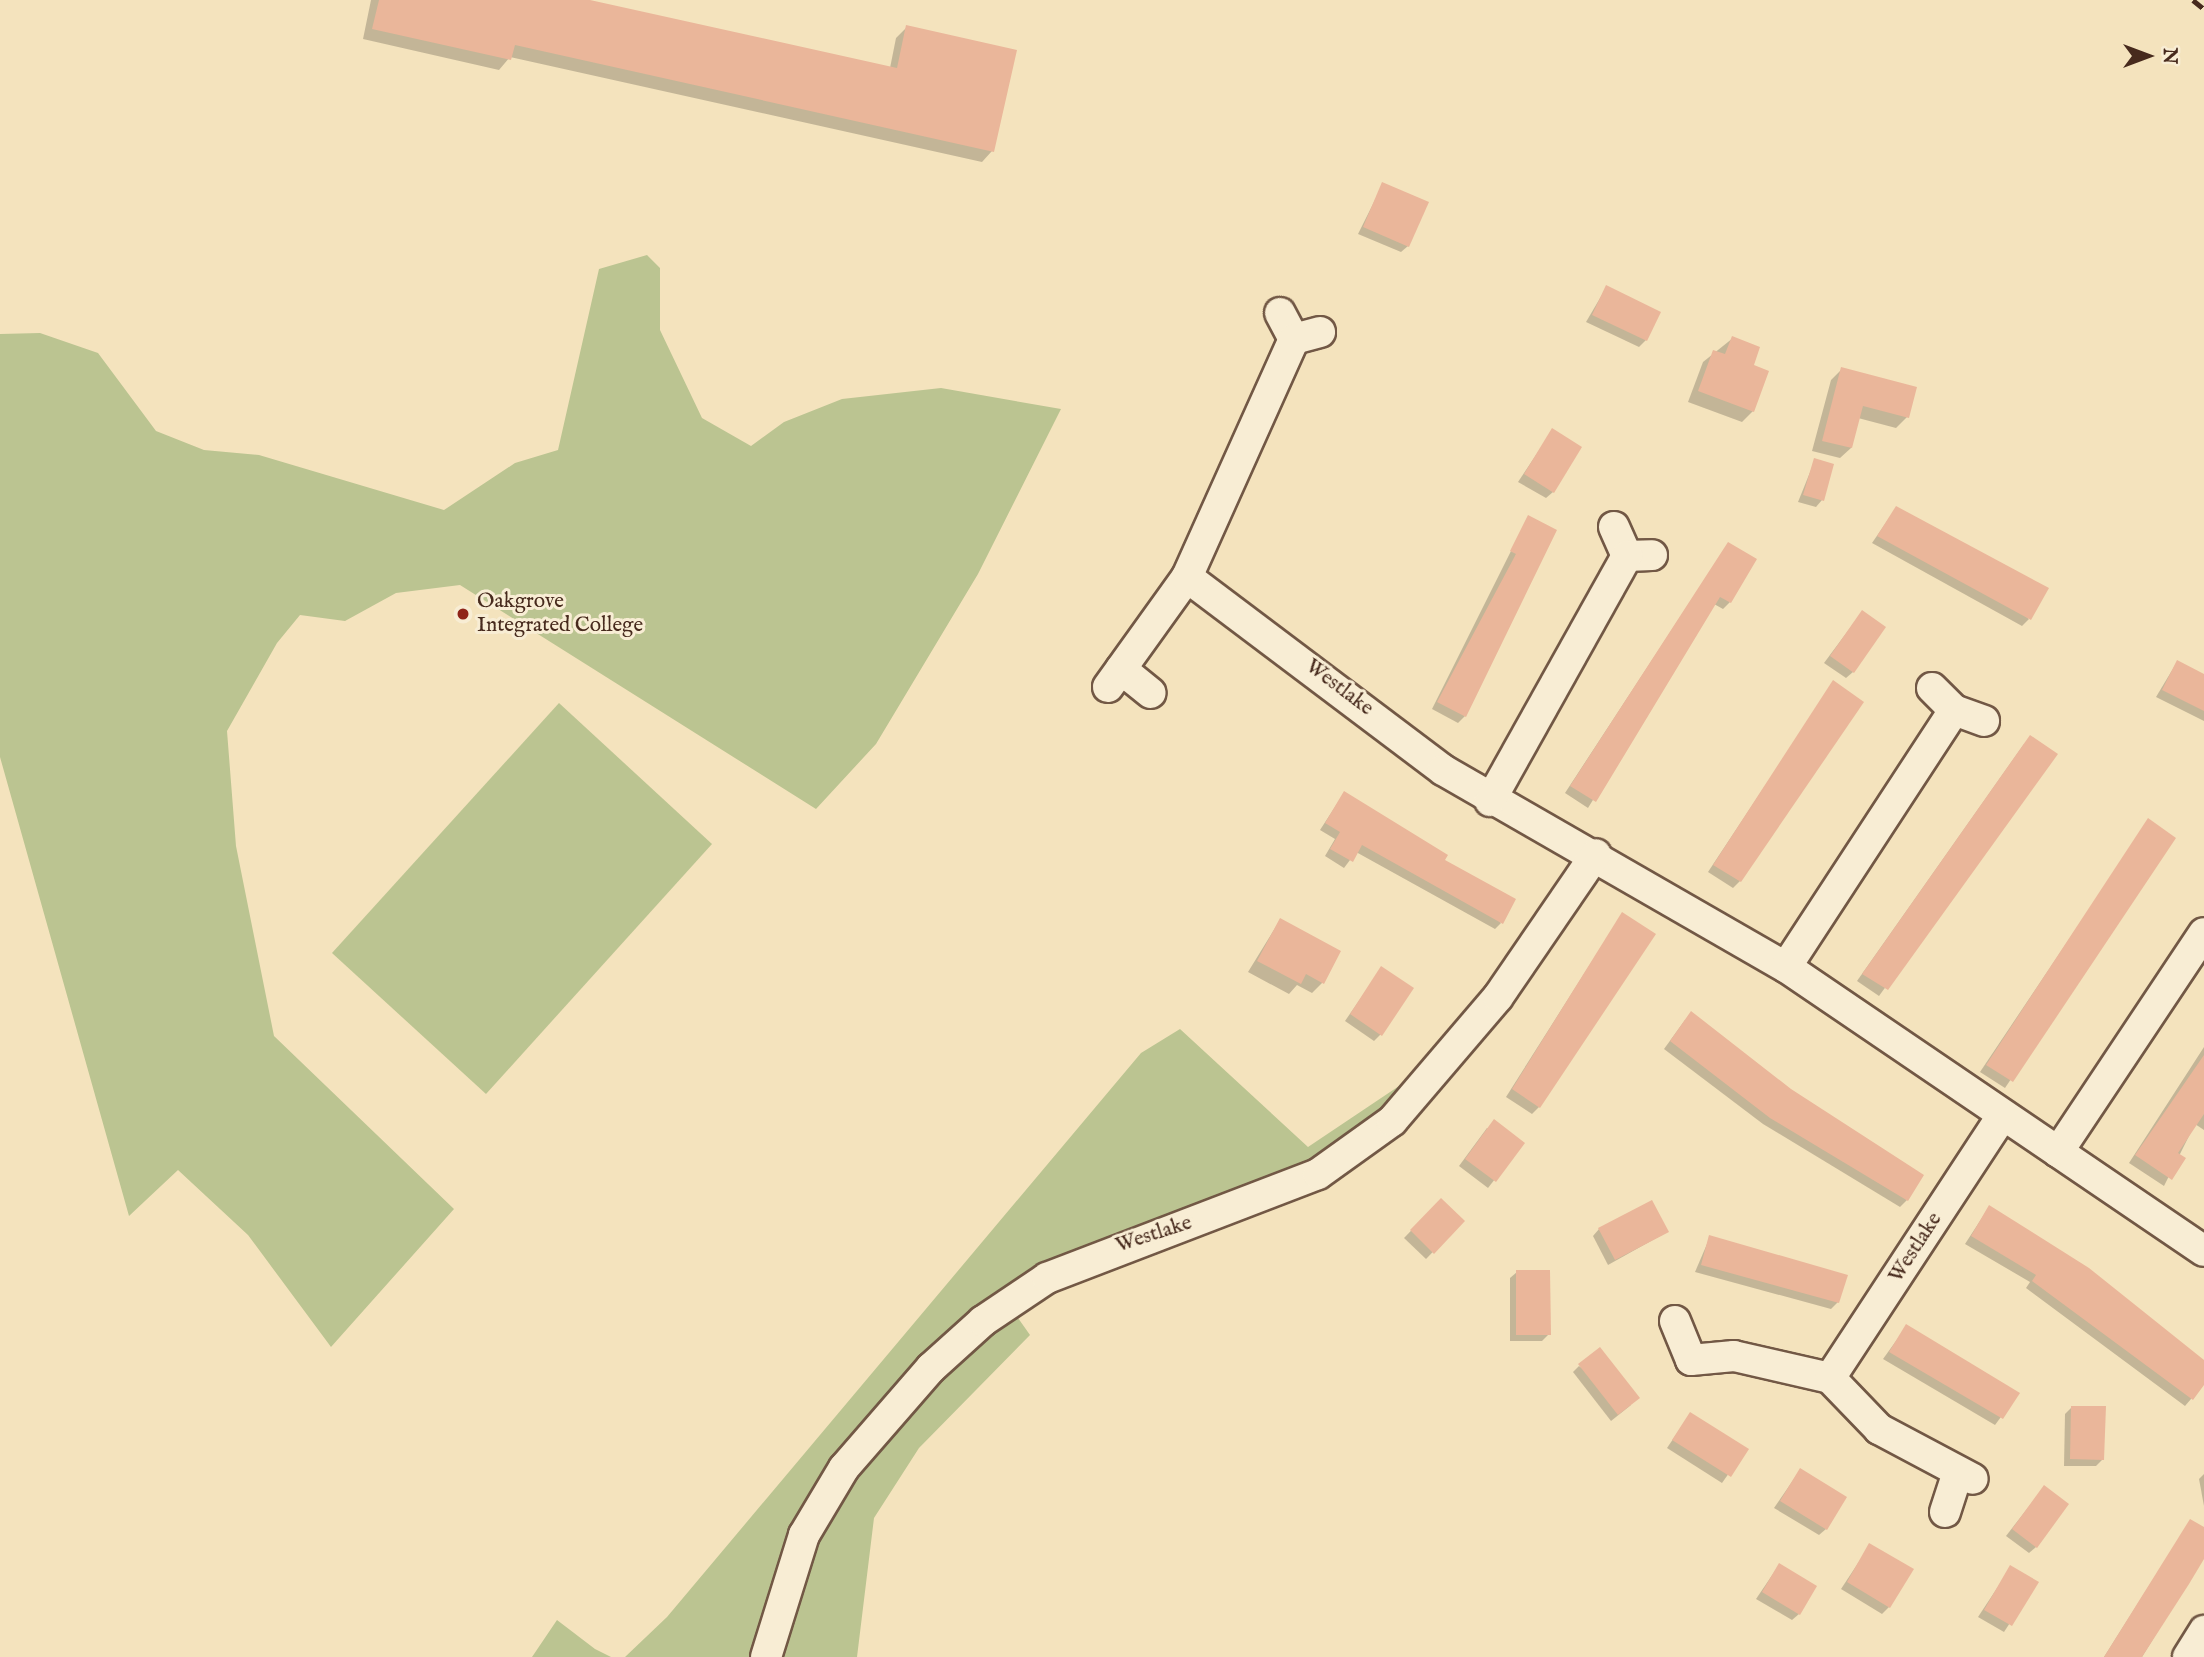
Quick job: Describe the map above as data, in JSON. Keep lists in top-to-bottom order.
{
  "streets": {
    "street": ["Westlake"]
  },
  "places": ["Oakgrove Integrated College"],
  "north": "right"
}
